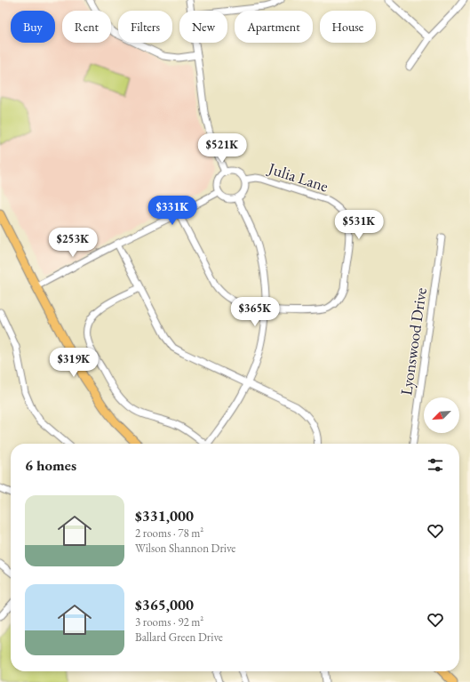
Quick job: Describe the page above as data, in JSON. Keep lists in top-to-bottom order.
{
  "streets": {
    "street": ["Julia Lane", "Lyonswood Drive"]
  },
  "north": "bottom left",
  "page": {
    "chip": [
      "Buy",
      "Rent",
      "Filters",
      "New",
      "Apartment",
      "House"
    ],
    "price": [
      "$521K",
      "$331K",
      "$531K",
      "$253K",
      "$365K",
      "$319K"
    ],
    "heading": "6 homes",
    "list": [
      {
        "name": "$331,000",
        "note": "2 rooms · 78 m² · Wilson Shannon Drive"
      },
      {
        "name": "$365,000",
        "note": "3 rooms · 92 m² · Ballard Green Drive"
      }
    ]
  }
}
